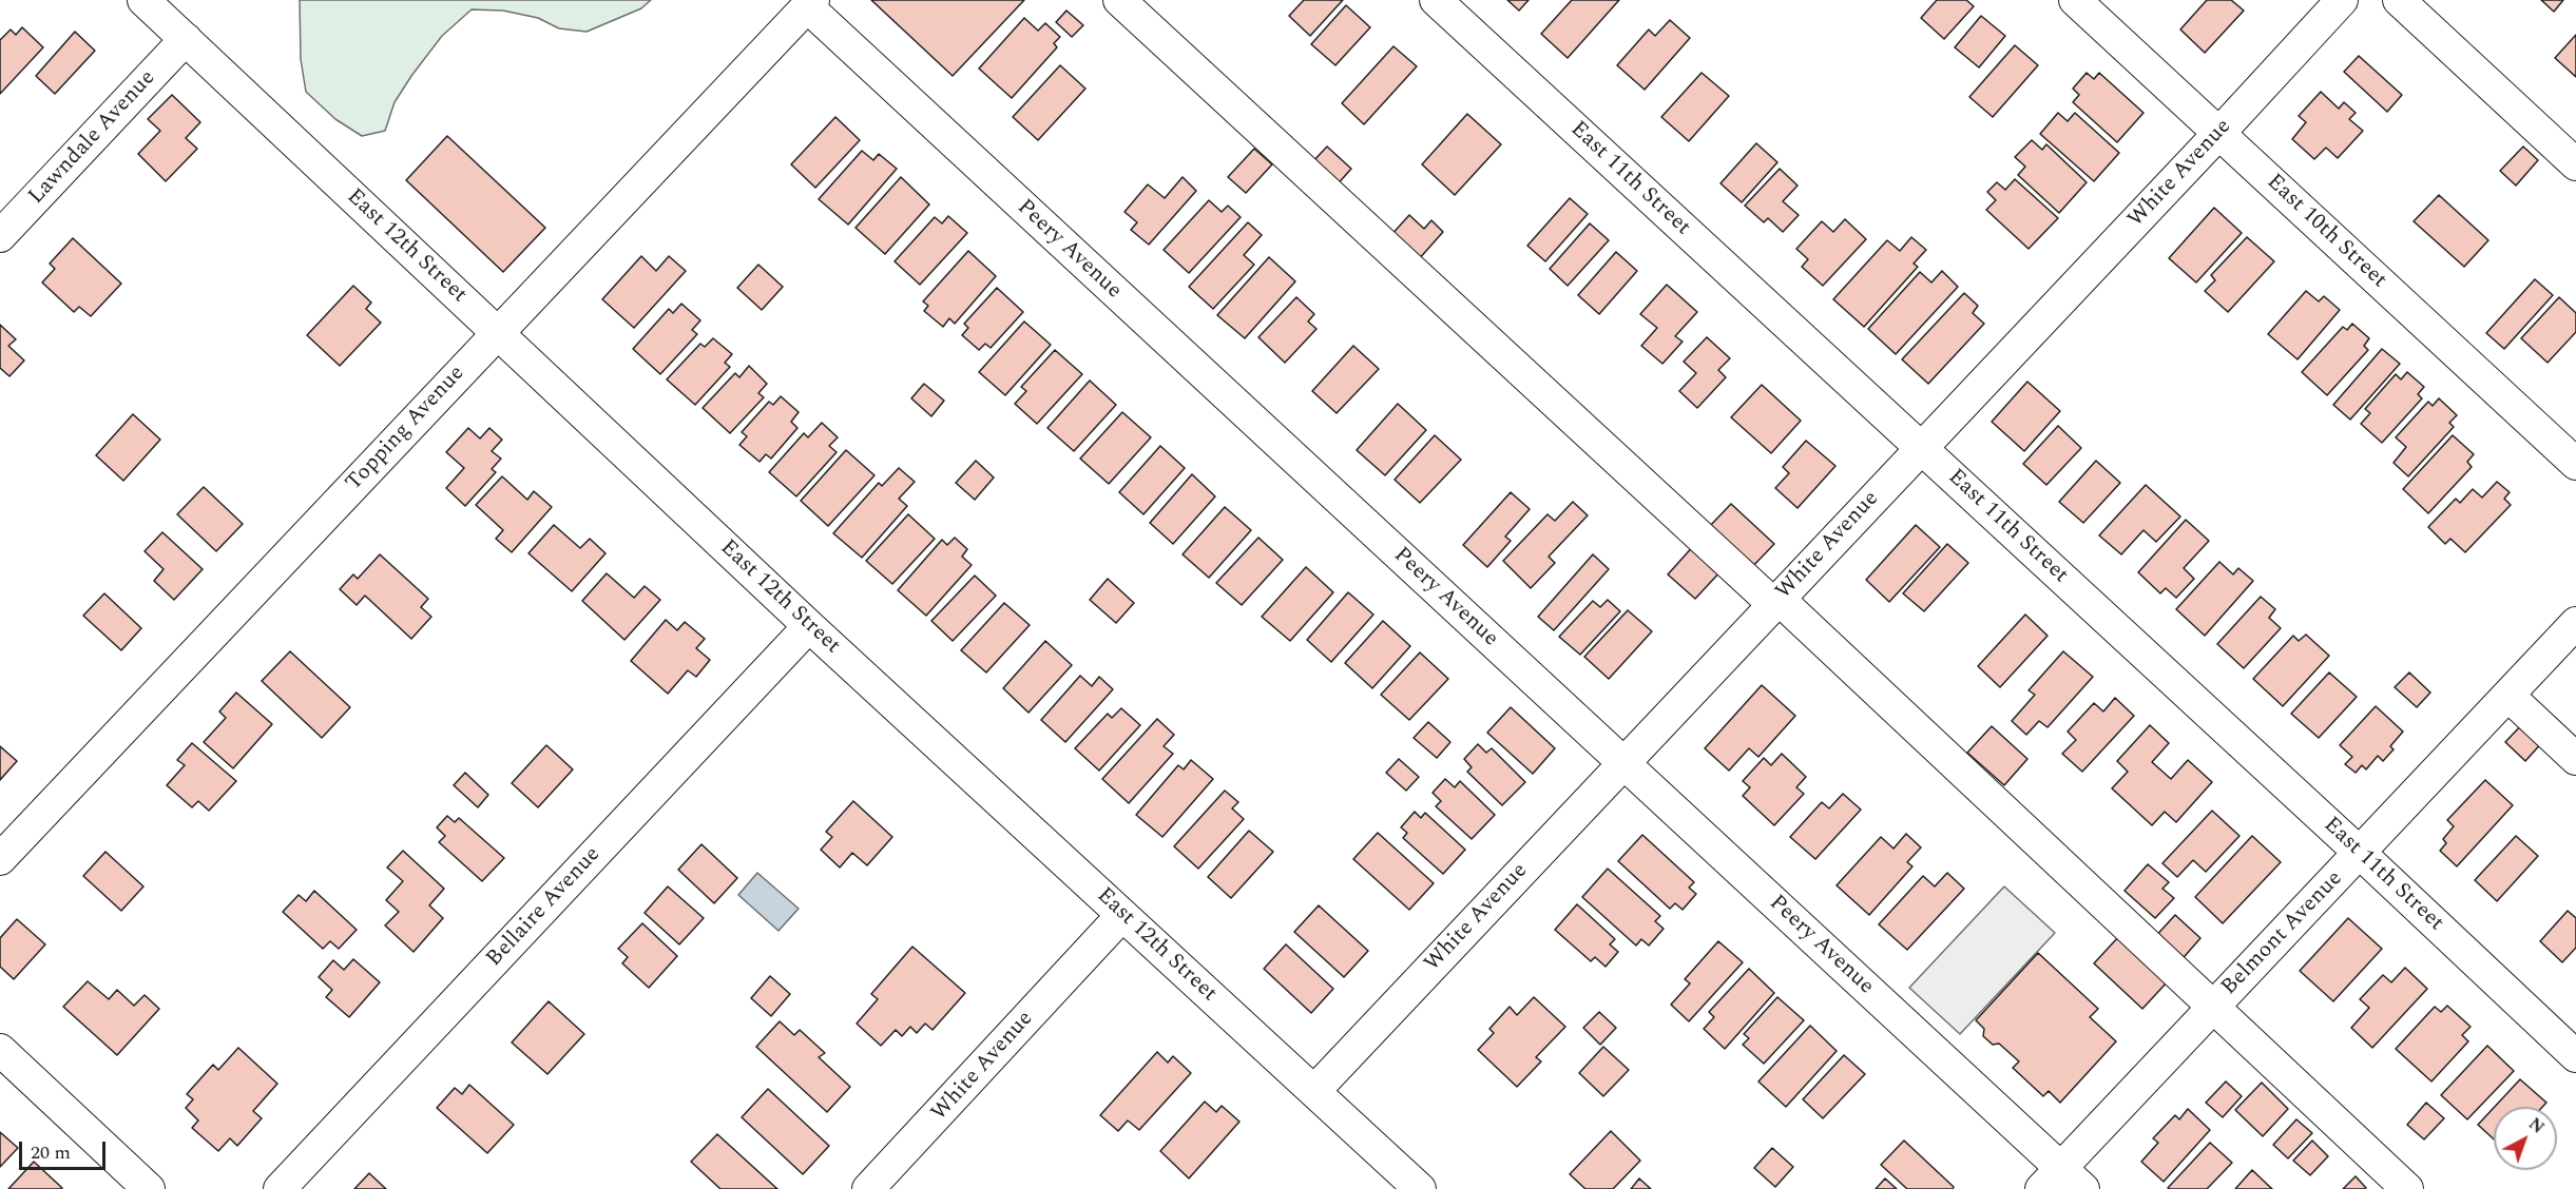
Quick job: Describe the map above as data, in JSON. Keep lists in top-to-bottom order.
{
  "streets": {
    "street": [
      "Lawndale Avenue",
      "White Avenue",
      "East 11th Street",
      "East 10th Street",
      "East 12th Street",
      "Peery Avenue",
      "Topping Avenue",
      "Bellaire Avenue",
      "Belmont Avenue"
    ]
  },
  "crossings": [
    ["Lawndale Avenue", "East 12th Street"],
    ["White Avenue", "East 11th Street"],
    ["White Avenue", "East 10th Street"],
    ["White Avenue", "East 12th Street"],
    ["White Avenue", "Peery Avenue"],
    ["East 11th Street", "Belmont Avenue"],
    ["East 12th Street", "Topping Avenue"],
    ["East 12th Street", "Bellaire Avenue"],
    ["Peery Avenue", "Topping Avenue"],
    ["Peery Avenue", "Belmont Avenue"]
  ],
  "scale_bar": "20 m",
  "north": "top right"
}
